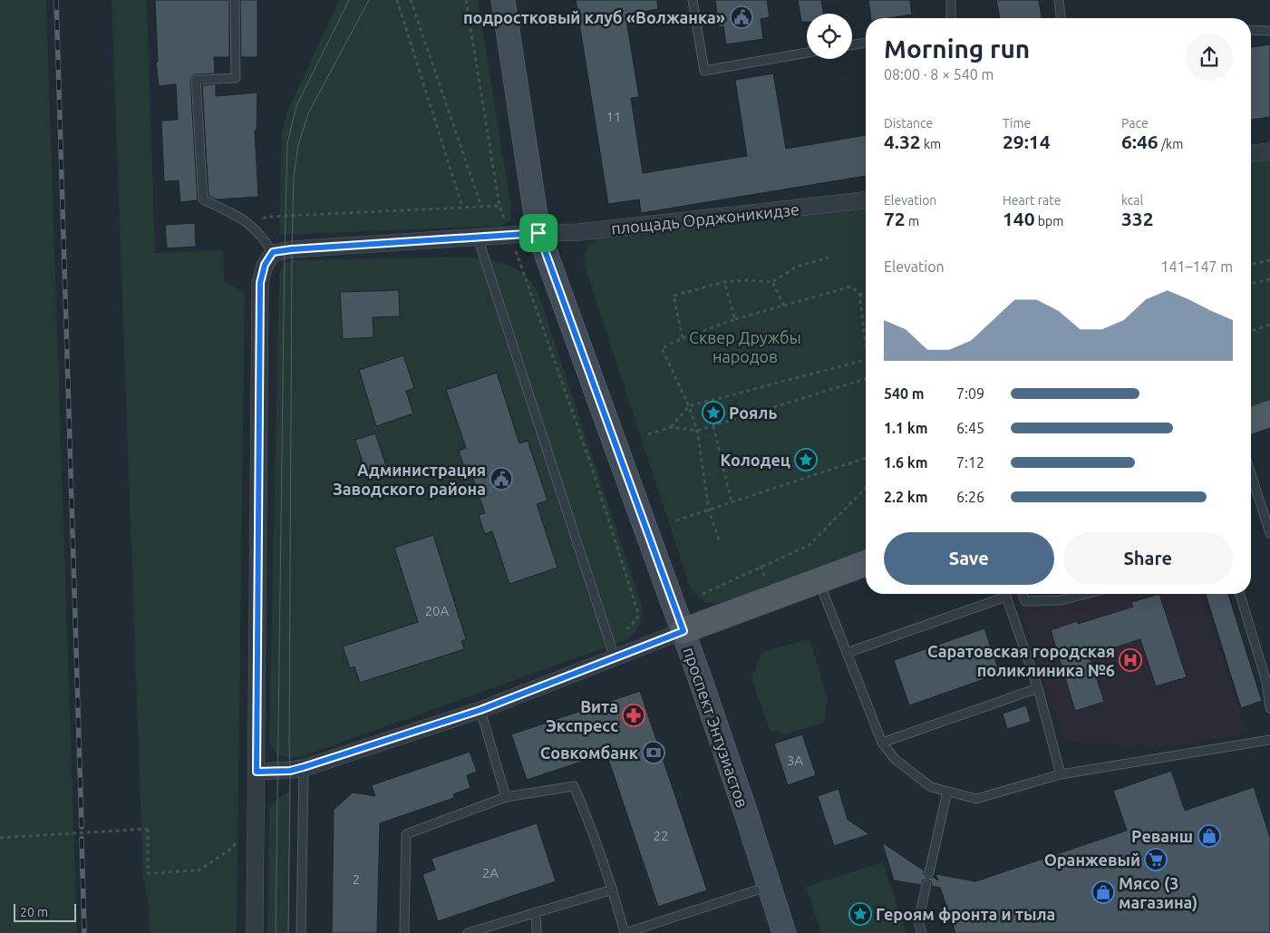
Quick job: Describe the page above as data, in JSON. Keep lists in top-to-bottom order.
{
  "streets": {
    "main road": ["проспект Энтузиастов"],
    "street": ["площадь Орджоникидзе"]
  },
  "crossings": [
    ["площадь Орджоникидзе", "проспект Энтузиастов"]
  ],
  "parks": ["Сквер Дружбы народов"],
  "places": {
    "public building": ["подростковый клуб «Волжанка»", "Администрация Заводского района"],
    "place": ["Рояль", "Колодец", "Героям фронта и тыла"],
    "hospital": ["Саратовская городская поликлиника №6"],
    "pharmacy": ["Вита Экспресс"],
    "bank": ["Совкомбанк"],
    "shop": ["Реванш", "Мясо (3 магазина)"],
    "supermarket": ["Оранжевый"]
  },
  "house_numbers": [
    "11",
    "20А",
    "3А",
    "22",
    "2А",
    "2"
  ],
  "scale_bar": "20 m",
  "page": {
    "heading": ["Morning run", "08:00 · 8 × 540 m"],
    "stats": [
      ["Distance", "4.32 km"],
      ["Time", "29:14"],
      ["Pace", "6:46 /km"],
      ["Elevation", "72 m"],
      ["Heart rate", "140 bpm"],
      ["kcal", "332"]
    ],
    "chart": ["Elevation", "141–147 m"],
    "list": [
      {
        "name": "540 m",
        "note": "7:09"
      },
      {
        "name": "1.1 km",
        "note": "6:45"
      },
      {
        "name": "1.6 km",
        "note": "7:12"
      },
      {
        "name": "2.2 km",
        "note": "6:26"
      }
    ],
    "buttons": ["Save", "Share"],
    "scale": "20 m"
  }
}
